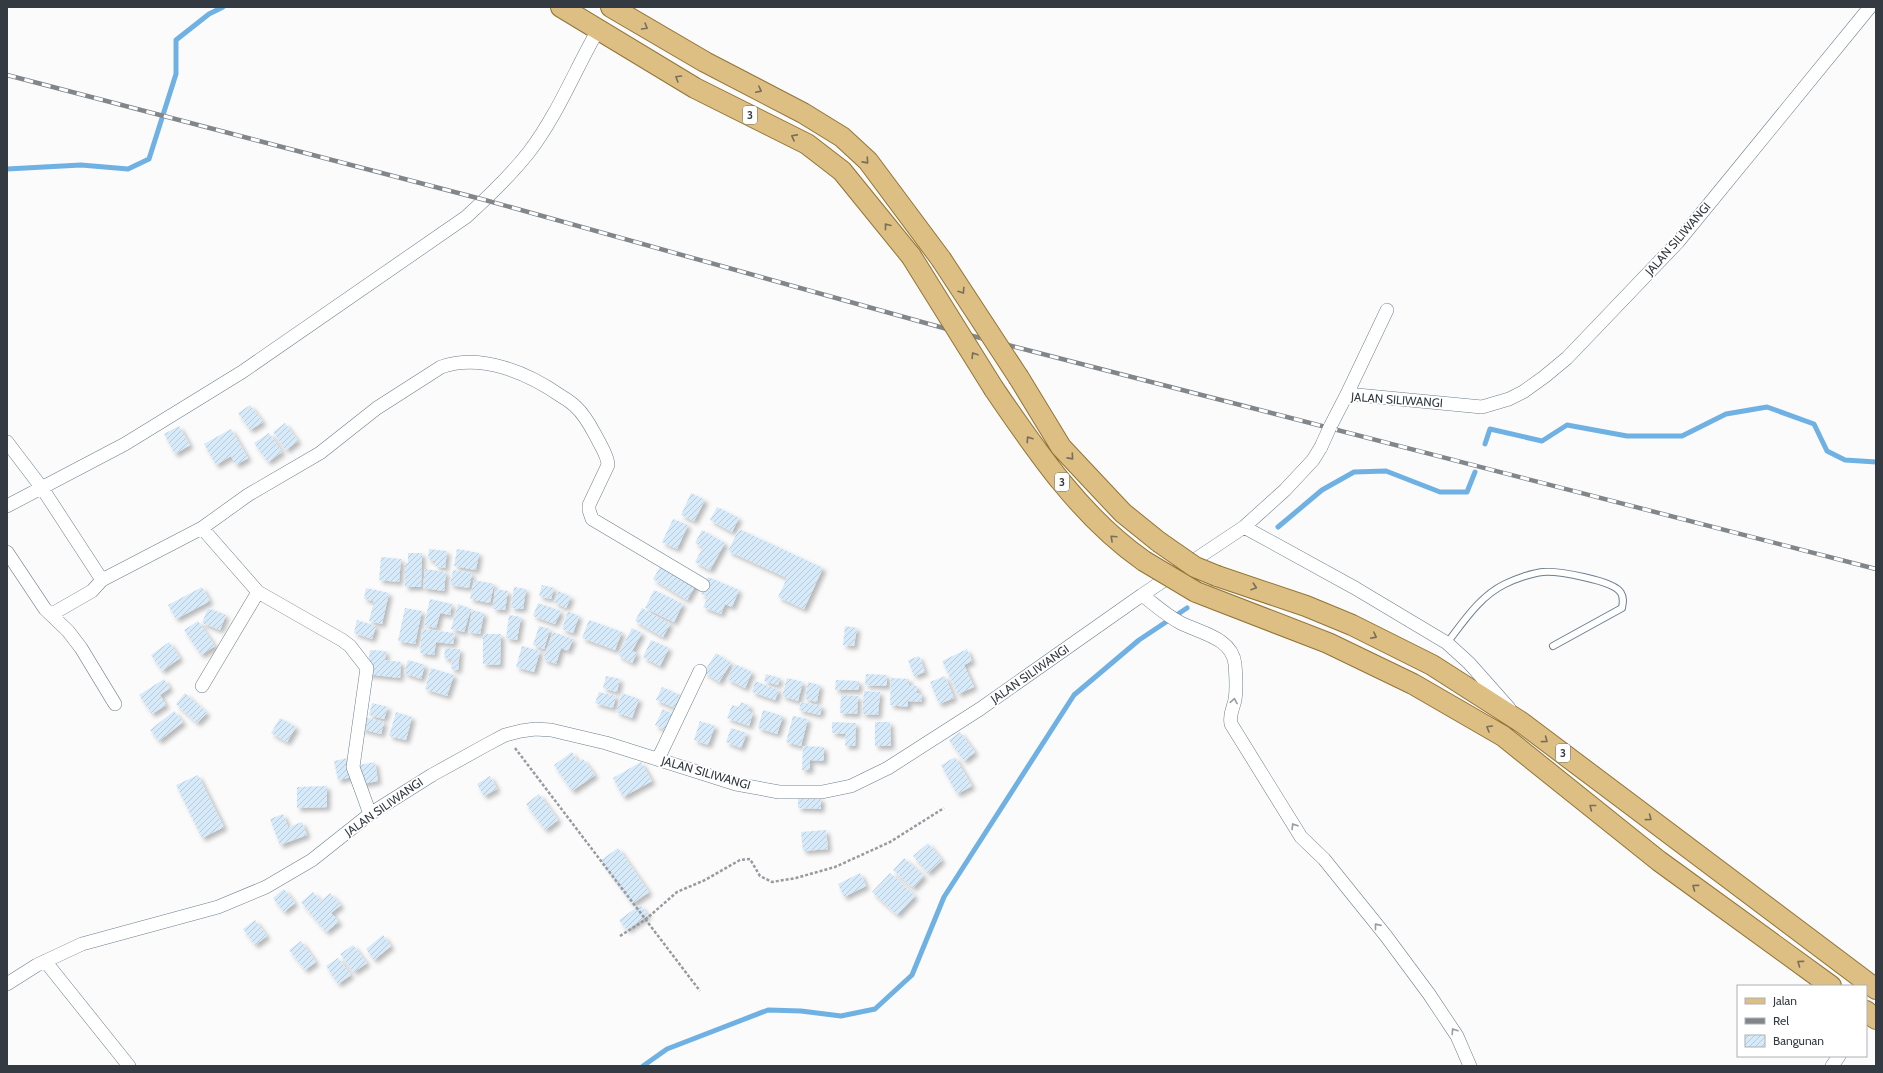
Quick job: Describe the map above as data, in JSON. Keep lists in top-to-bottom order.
{
  "streets": {
    "main road": ["3"],
    "street": ["JALAN SILIWANGI"]
  },
  "legend": ["Jalan", "Rel", "Bangunan"]
}
